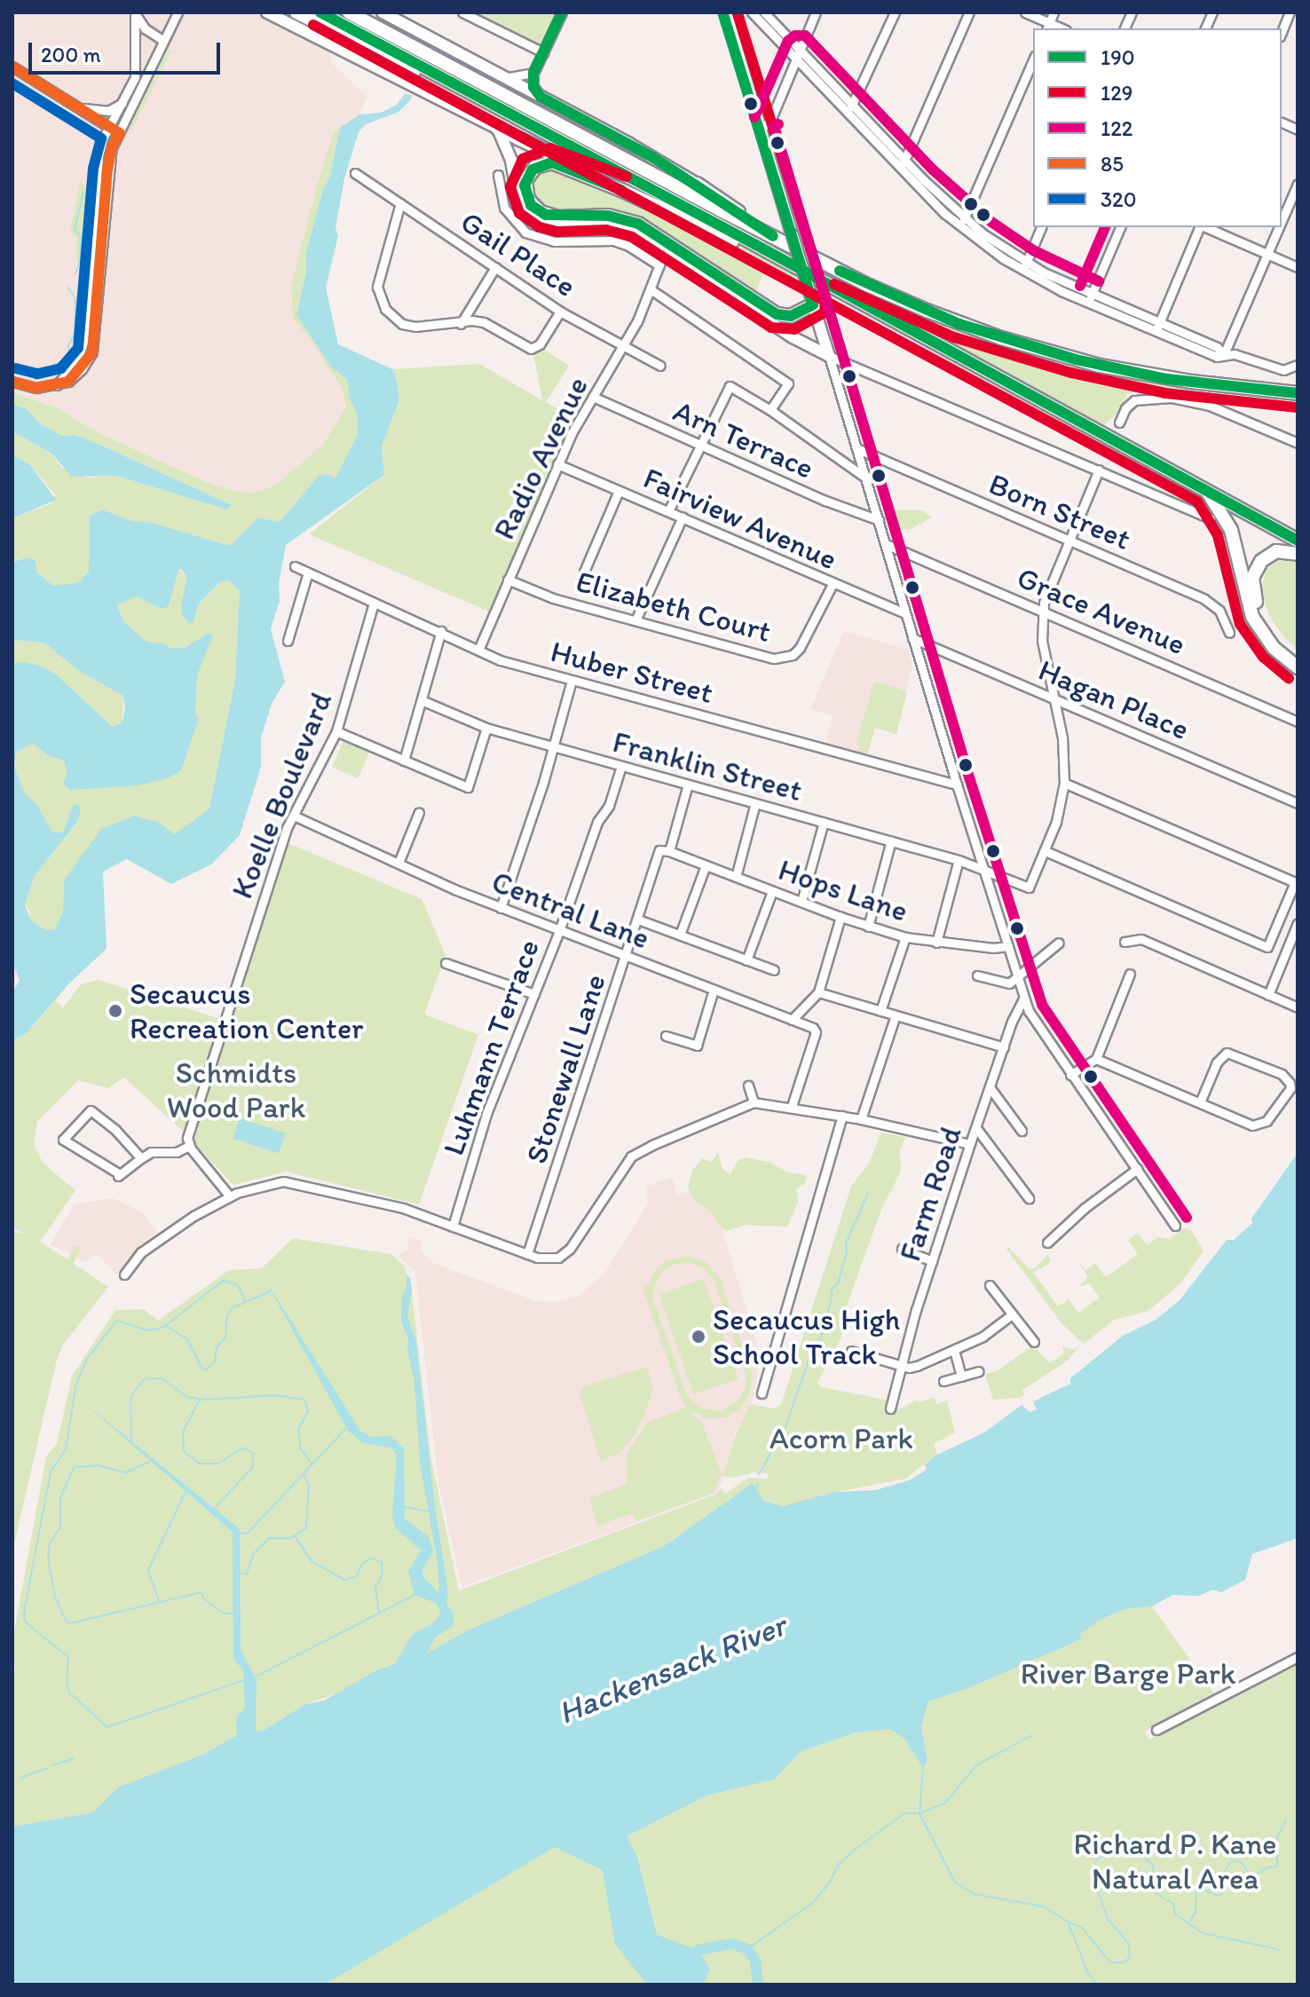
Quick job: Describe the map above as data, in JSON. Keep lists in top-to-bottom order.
{
  "streets": {
    "street": [
      "Gail Place",
      "Arn Terrace",
      "Radio Avenue",
      "Born Street",
      "Fairview Avenue",
      "Elizabeth Court",
      "Grace Avenue",
      "Huber Street",
      "Hagan Place",
      "Franklin Street",
      "Koelle Boulevard",
      "Hops Lane",
      "Central Lane",
      "Luhmann Terrace",
      "Stonewall Lane",
      "Farm Road"
    ]
  },
  "crossings": [
    ["Gail Place", "Radio Avenue"],
    ["Arn Terrace", "Radio Avenue"],
    ["Radio Avenue", "Fairview Avenue"],
    ["Radio Avenue", "Elizabeth Court"],
    ["Radio Avenue", "Huber Street"],
    ["Fairview Avenue", "Elizabeth Court"],
    ["Huber Street", "Koelle Boulevard"],
    ["Franklin Street", "Luhmann Terrace"],
    ["Franklin Street", "Stonewall Lane"],
    ["Koelle Boulevard", "Central Lane"],
    ["Hops Lane", "Stonewall Lane"],
    ["Central Lane", "Luhmann Terrace"],
    ["Central Lane", "Stonewall Lane"]
  ],
  "water": ["Hackensack River"],
  "parks": [
    "Schmidts Wood Park",
    "Acorn Park",
    "River Barge Park",
    "Richard P. Kane Natural Area"
  ],
  "places": ["Secaucus Recreation Center", "Secaucus High School Track"],
  "lines": [
    "transit line 190",
    "transit line 129",
    "transit line 122",
    "transit line 85",
    "transit line 320"
  ],
  "legend": [
    "190",
    "129",
    "122",
    "85",
    "320"
  ],
  "scale_bar": "200 m"
}
